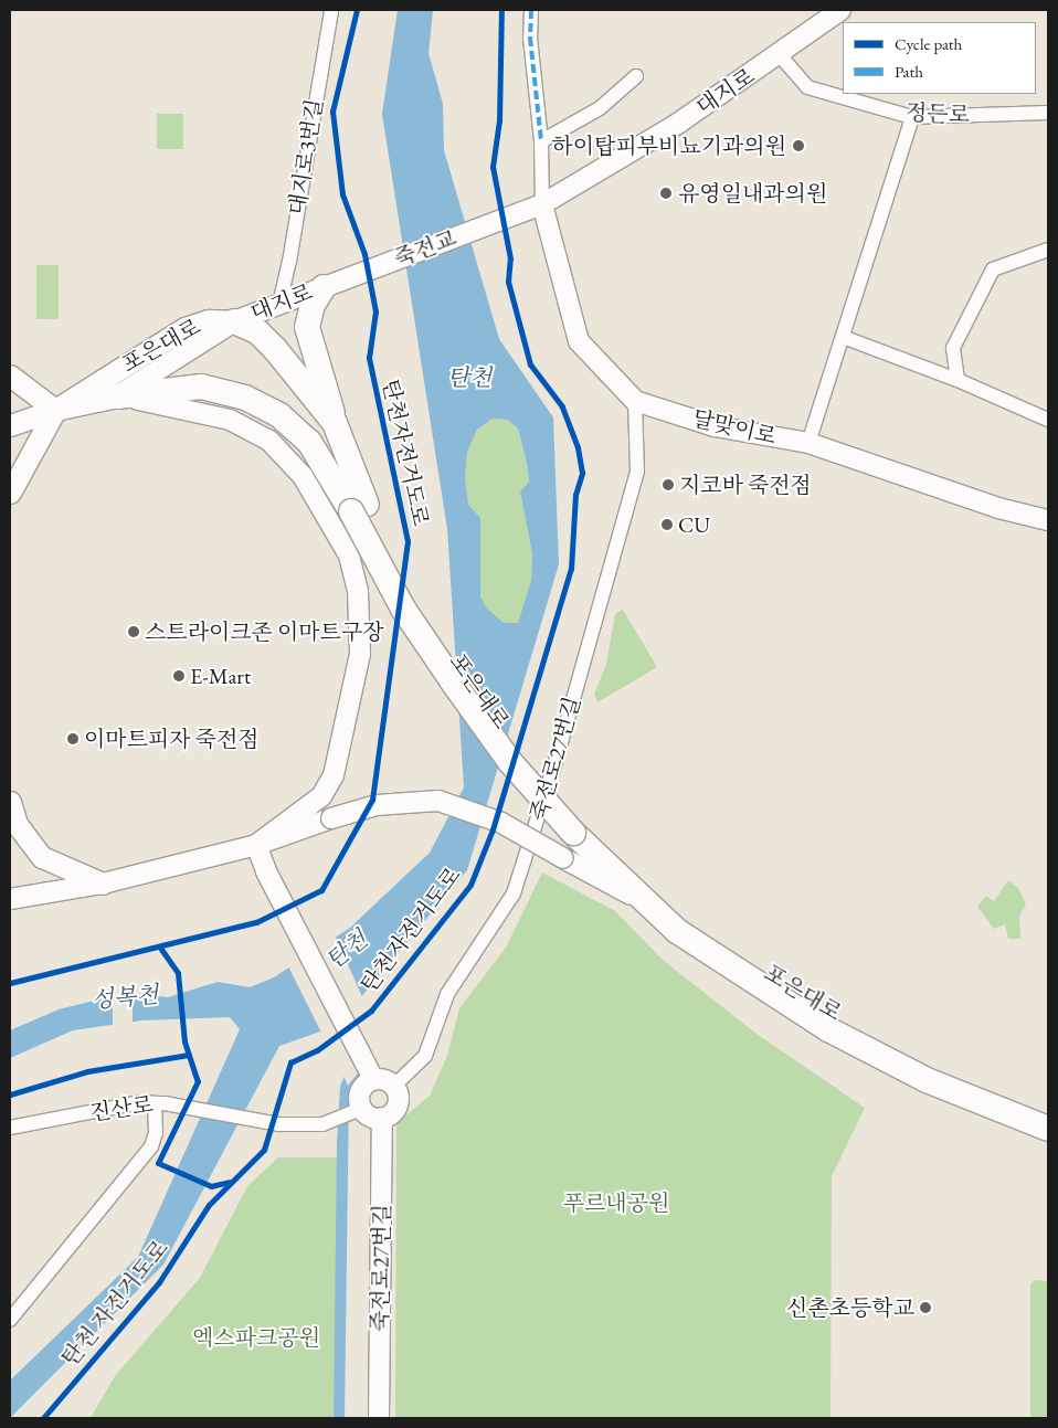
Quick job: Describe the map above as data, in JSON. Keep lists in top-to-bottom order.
{
  "streets": {
    "highway": ["포은대로"],
    "street": [
      "대지로",
      "정든로",
      "대지로3번길",
      "죽전교",
      "달맞이로",
      "죽전로27번길",
      "진산로"
    ],
    "cycle path": ["탄천자전거도로"]
  },
  "crossings": [
    ["대지로", "정든로"],
    ["대지로", "대지로3번길"],
    ["대지로", "죽전교"],
    ["대지로", "포은대로"],
    ["대지로", "달맞이로"],
    ["달맞이로", "죽전로27번길"],
    ["죽전로27번길", "진산로"]
  ],
  "water": ["탄천", "성복천"],
  "parks": ["푸르내공원", "엑스파크공원"],
  "places": [
    "하이탑피부비뇨기과의원",
    "유영일내과의원",
    "지코바 죽전점",
    "CU",
    "스트라이크존 이마트구장",
    "E-Mart",
    "이마트피자 죽전점",
    "신촌초등학교"
  ],
  "legend": ["Cycle path", "Path"]
}
